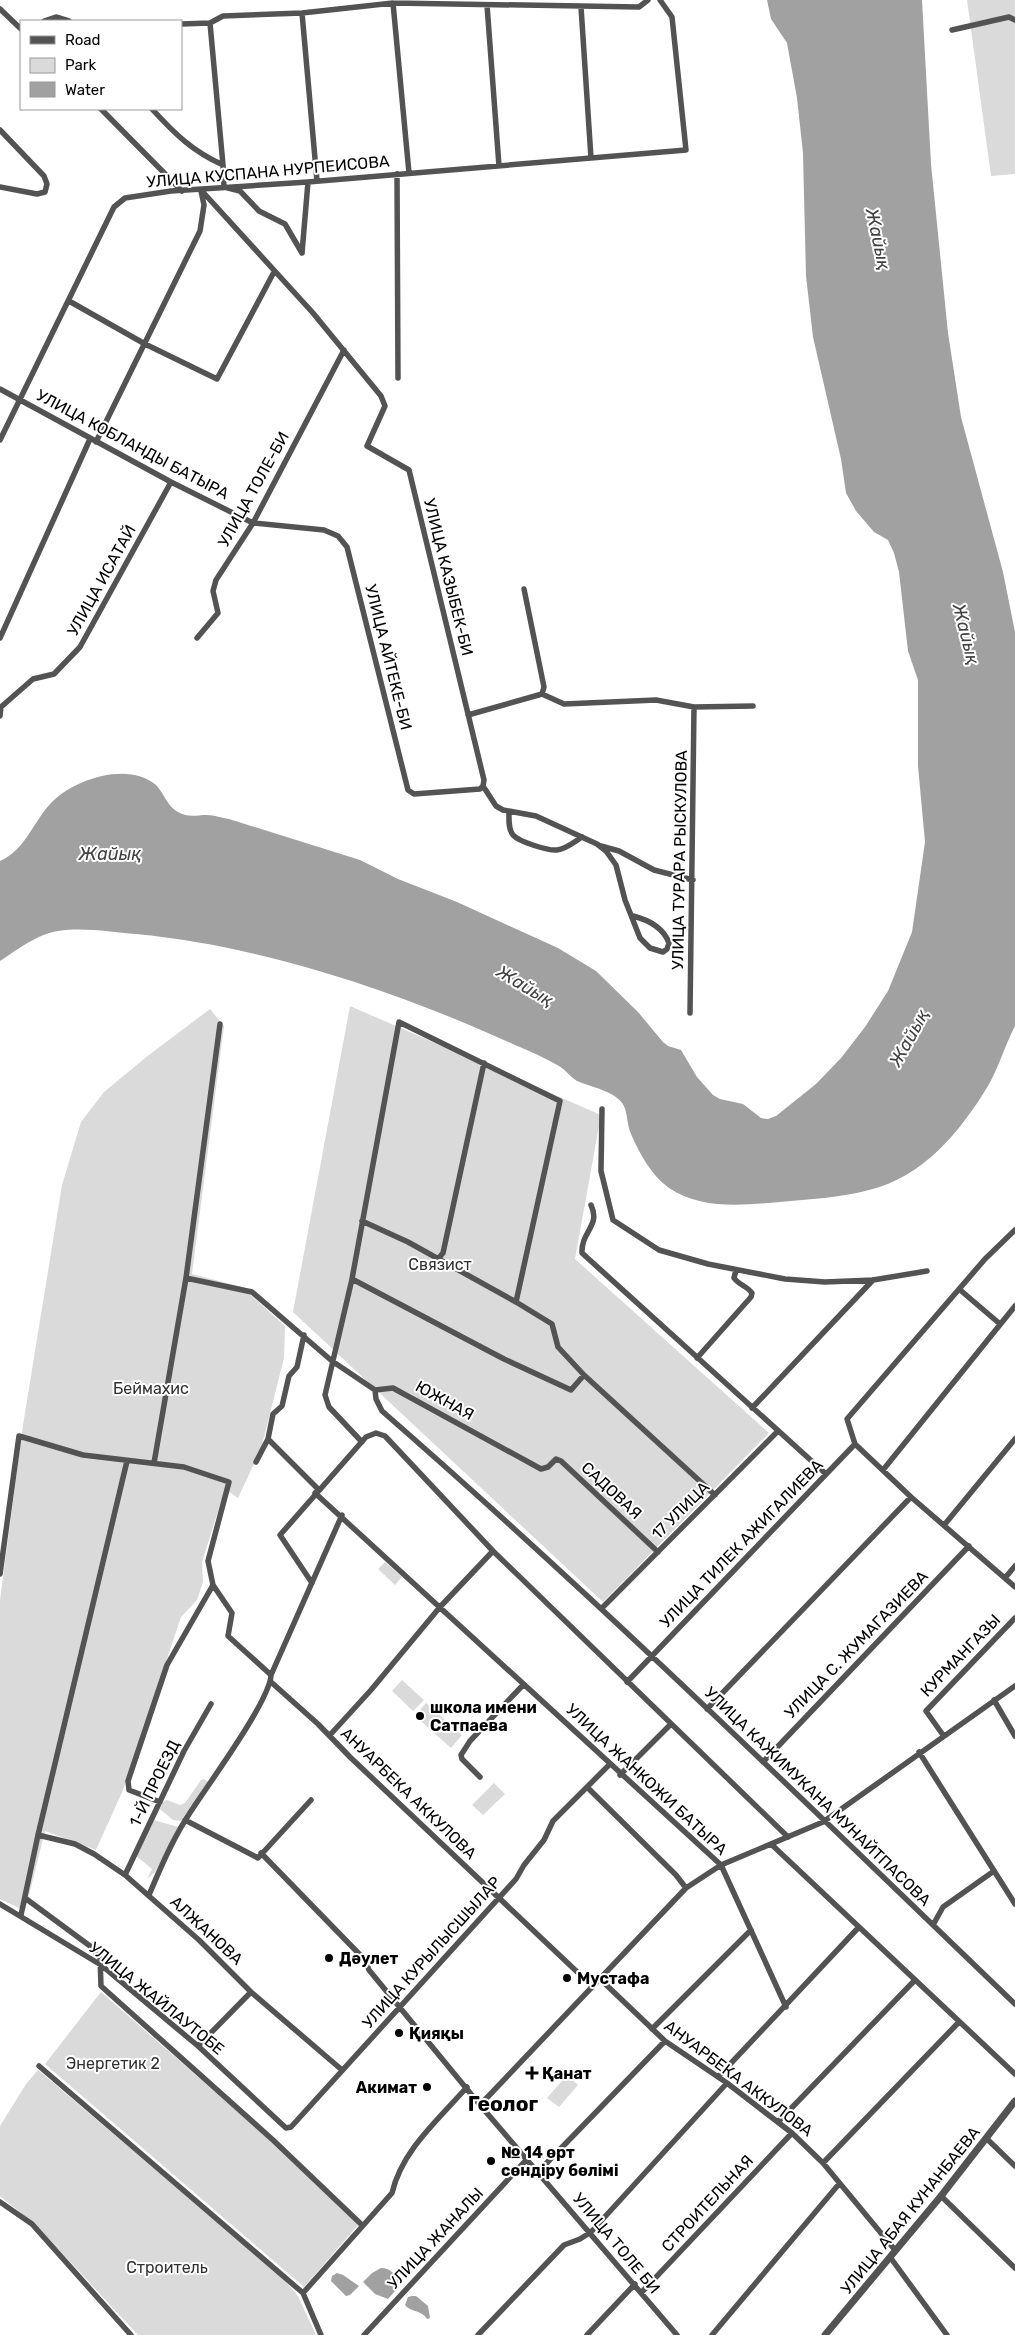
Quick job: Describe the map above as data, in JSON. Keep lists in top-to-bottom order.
{
  "streets": {
    "street": [
      "УЛИЦА КУСПАНА НУРПЕИСОВА",
      "УЛИЦА КОБЛАНДЫ БАТЫРА",
      "УЛИЦА ТОЛЕ-БИ",
      "УЛИЦА КАЗЫБЕК-БИ",
      "УЛИЦА ИСАТАЙ",
      "УЛИЦА АЙТЕКЕ-БИ",
      "УЛИЦА ТУРАРА РЫСКУЛОВА",
      "ЮЖНАЯ",
      "САДОВАЯ",
      "17 УЛИЦА",
      "УЛИЦА ТИЛЕК АЖИГАЛИЕВА",
      "УЛИЦА С. ЖУМАГАЗИЕВА",
      "КУРМАНГАЗЫ",
      "УЛИЦА ЖАНКОЖИ БАТЫРА",
      "1-Й ПРОЕЗД",
      "АНУАРБЕКА АККУЛОВА",
      "УЛИЦА КАЖИМУКАНА МУНАЙТПАСОВА",
      "АЛЖАНОВА",
      "УЛИЦА КУРЫЛЫСШЫЛАР",
      "УЛИЦА ЖАЙЛАУТОБЕ",
      "СТРОИТЕЛЬНАЯ",
      "УЛИЦА АБАЯ КУНАНБАЕВА",
      "УЛИЦА ЖАНАЛЫ",
      "УЛИЦА ТОЛЕ БИ"
    ]
  },
  "crossings": [
    ["УЛИЦА КУСПАНА НУРПЕИСОВА", "УЛИЦА КОБЛАНДЫ БАТЫРА"],
    ["УЛИЦА КОБЛАНДЫ БАТЫРА", "УЛИЦА ТОЛЕ-БИ"],
    ["УЛИЦА КОБЛАНДЫ БАТЫРА", "УЛИЦА ИСАТАЙ"],
    ["УЛИЦА КОБЛАНДЫ БАТЫРА", "УЛИЦА АЙТЕКЕ-БИ"],
    ["УЛИЦА ТОЛЕ-БИ", "УЛИЦА КАЗЫБЕК-БИ"],
    ["УЛИЦА ТОЛЕ-БИ", "УЛИЦА АЙТЕКЕ-БИ"],
    ["УЛИЦА КАЗЫБЕК-БИ", "УЛИЦА АЙТЕКЕ-БИ"],
    ["ЮЖНАЯ", "САДОВАЯ"],
    ["ЮЖНАЯ", "УЛИЦА КАЖИМУКАНА МУНАЙТПАСОВА"],
    ["САДОВАЯ", "17 УЛИЦА"],
    ["17 УЛИЦА", "УЛИЦА КАЖИМУКАНА МУНАЙТПАСОВА"],
    ["УЛИЦА ТИЛЕК АЖИГАЛИЕВА", "УЛИЦА КАЖИМУКАНА МУНАЙТПАСОВА"],
    ["УЛИЦА С. ЖУМАГАЗИЕВА", "УЛИЦА КАЖИМУКАНА МУНАЙТПАСОВА"],
    ["УЛИЦА ЖАНКОЖИ БАТЫРА", "УЛИЦА КУРЫЛЫСШЫЛАР"],
    ["1-Й ПРОЕЗД", "АЛЖАНОВА"],
    ["АНУАРБЕКА АККУЛОВА", "УЛИЦА КУРЫЛЫСШЫЛАР"],
    ["АНУАРБЕКА АККУЛОВА", "СТРОИТЕЛЬНАЯ"],
    ["АНУАРБЕКА АККУЛОВА", "УЛИЦА АБАЯ КУНАНБАЕВА"],
    ["АЛЖАНОВА", "УЛИЦА КУРЫЛЫСШЫЛАР"],
    ["УЛИЦА КУРЫЛЫСШЫЛАР", "УЛИЦА ЖАЙЛАУТОБЕ"],
    ["УЛИЦА КУРЫЛЫСШЫЛАР", "УЛИЦА ТОЛЕ БИ"],
    ["СТРОИТЕЛЬНАЯ", "УЛИЦА ТОЛЕ БИ"],
    ["УЛИЦА ЖАНАЛЫ", "УЛИЦА ТОЛЕ БИ"]
  ],
  "districts": ["Геолог"],
  "water": ["Жайық"],
  "parks": [
    "Связист",
    "Беймахис",
    "Энергетик 2",
    "Строитель"
  ],
  "places": {
    "other": [
      "школа имени Сатпаева",
      "Дәулет",
      "Мустафа",
      "Қияқы",
      "Акимат",
      "№ 14 өрт сөндіру бөлімі"
    ],
    "health": ["Қанат"]
  },
  "legend": ["Road", "Park", "Water"]
}
